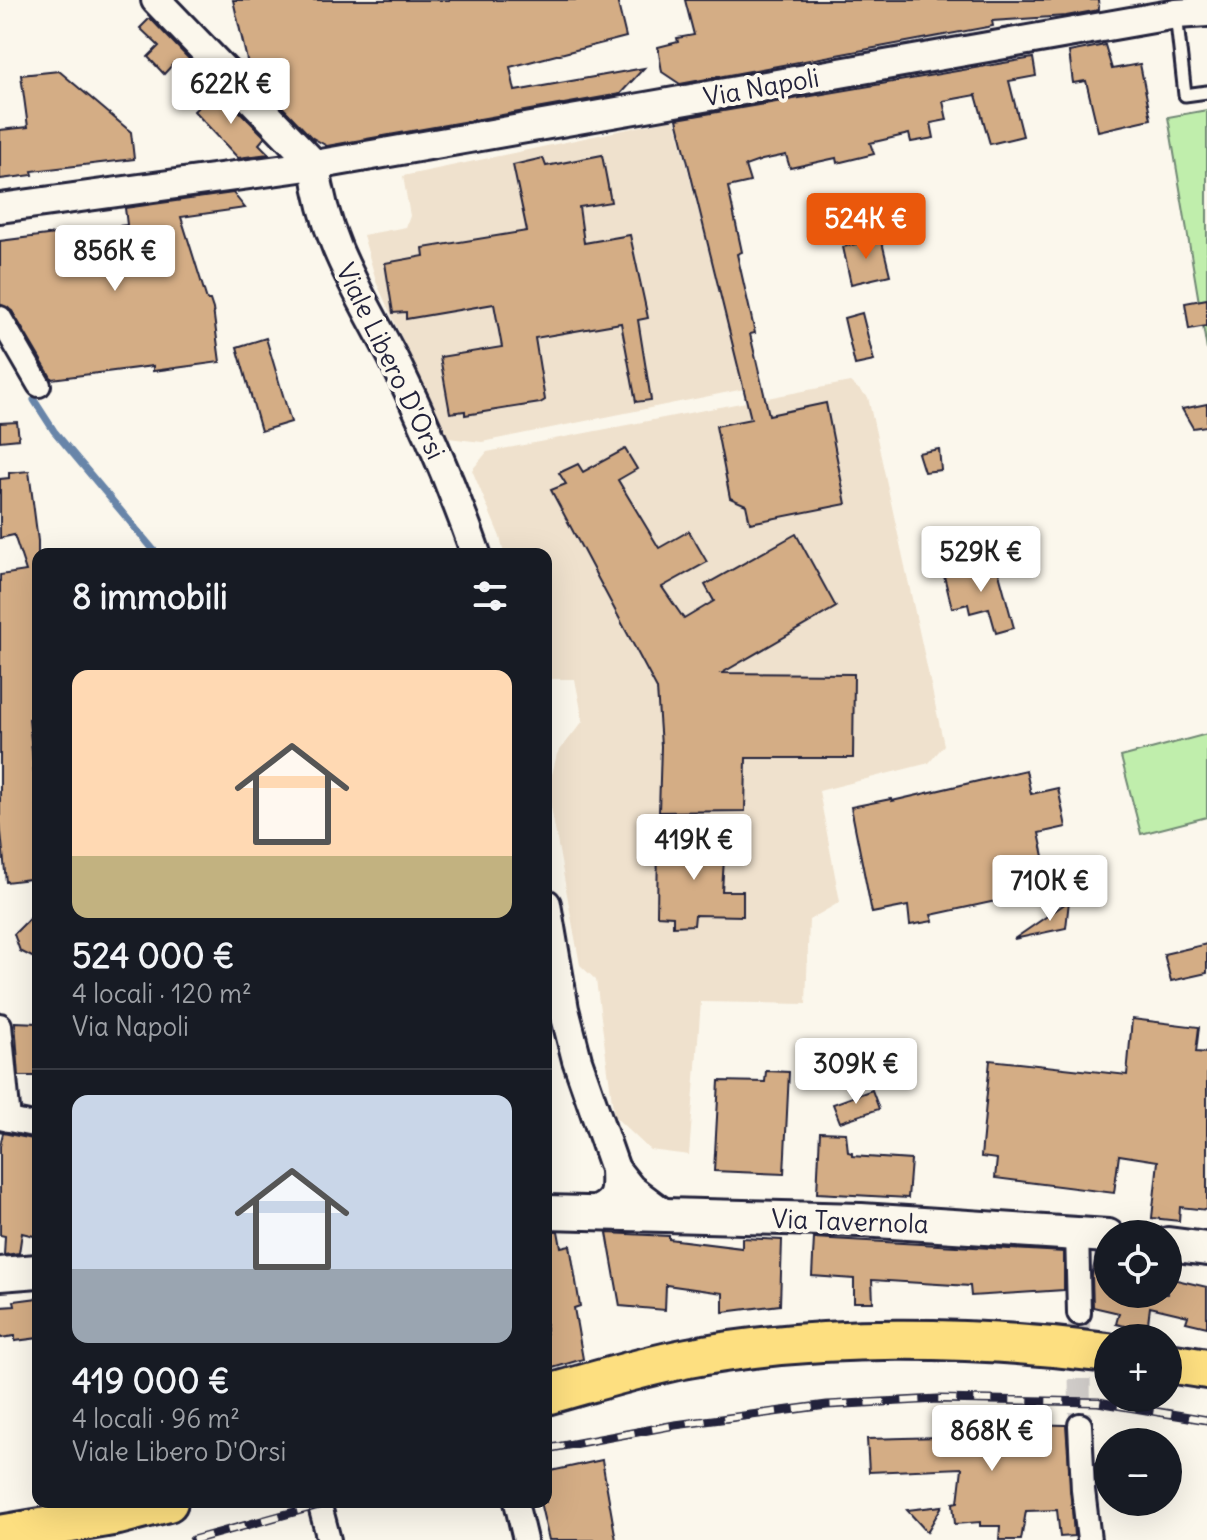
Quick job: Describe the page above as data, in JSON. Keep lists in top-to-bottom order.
{
  "streets": {
    "main road": ["Via Tavernola"],
    "street": ["Via Napoli", "Viale Libero D'Orsi"]
  },
  "crossings": [
    ["Via Napoli", "Viale Libero D'Orsi"]
  ],
  "page": {
    "price": [
      "622K €",
      "524K €",
      "856K €",
      "529K €",
      "419K €",
      "710K €",
      "309K €",
      "868K €"
    ],
    "heading": "8 immobili",
    "list": [
      {
        "name": "524 000 €",
        "note": "4 locali · 120 m² · Via Napoli"
      },
      {
        "name": "419 000 €",
        "note": "4 locali · 96 m² · Viale Libero D'Orsi"
      }
    ],
    "map_buttons": ["+", "−"]
  }
}
